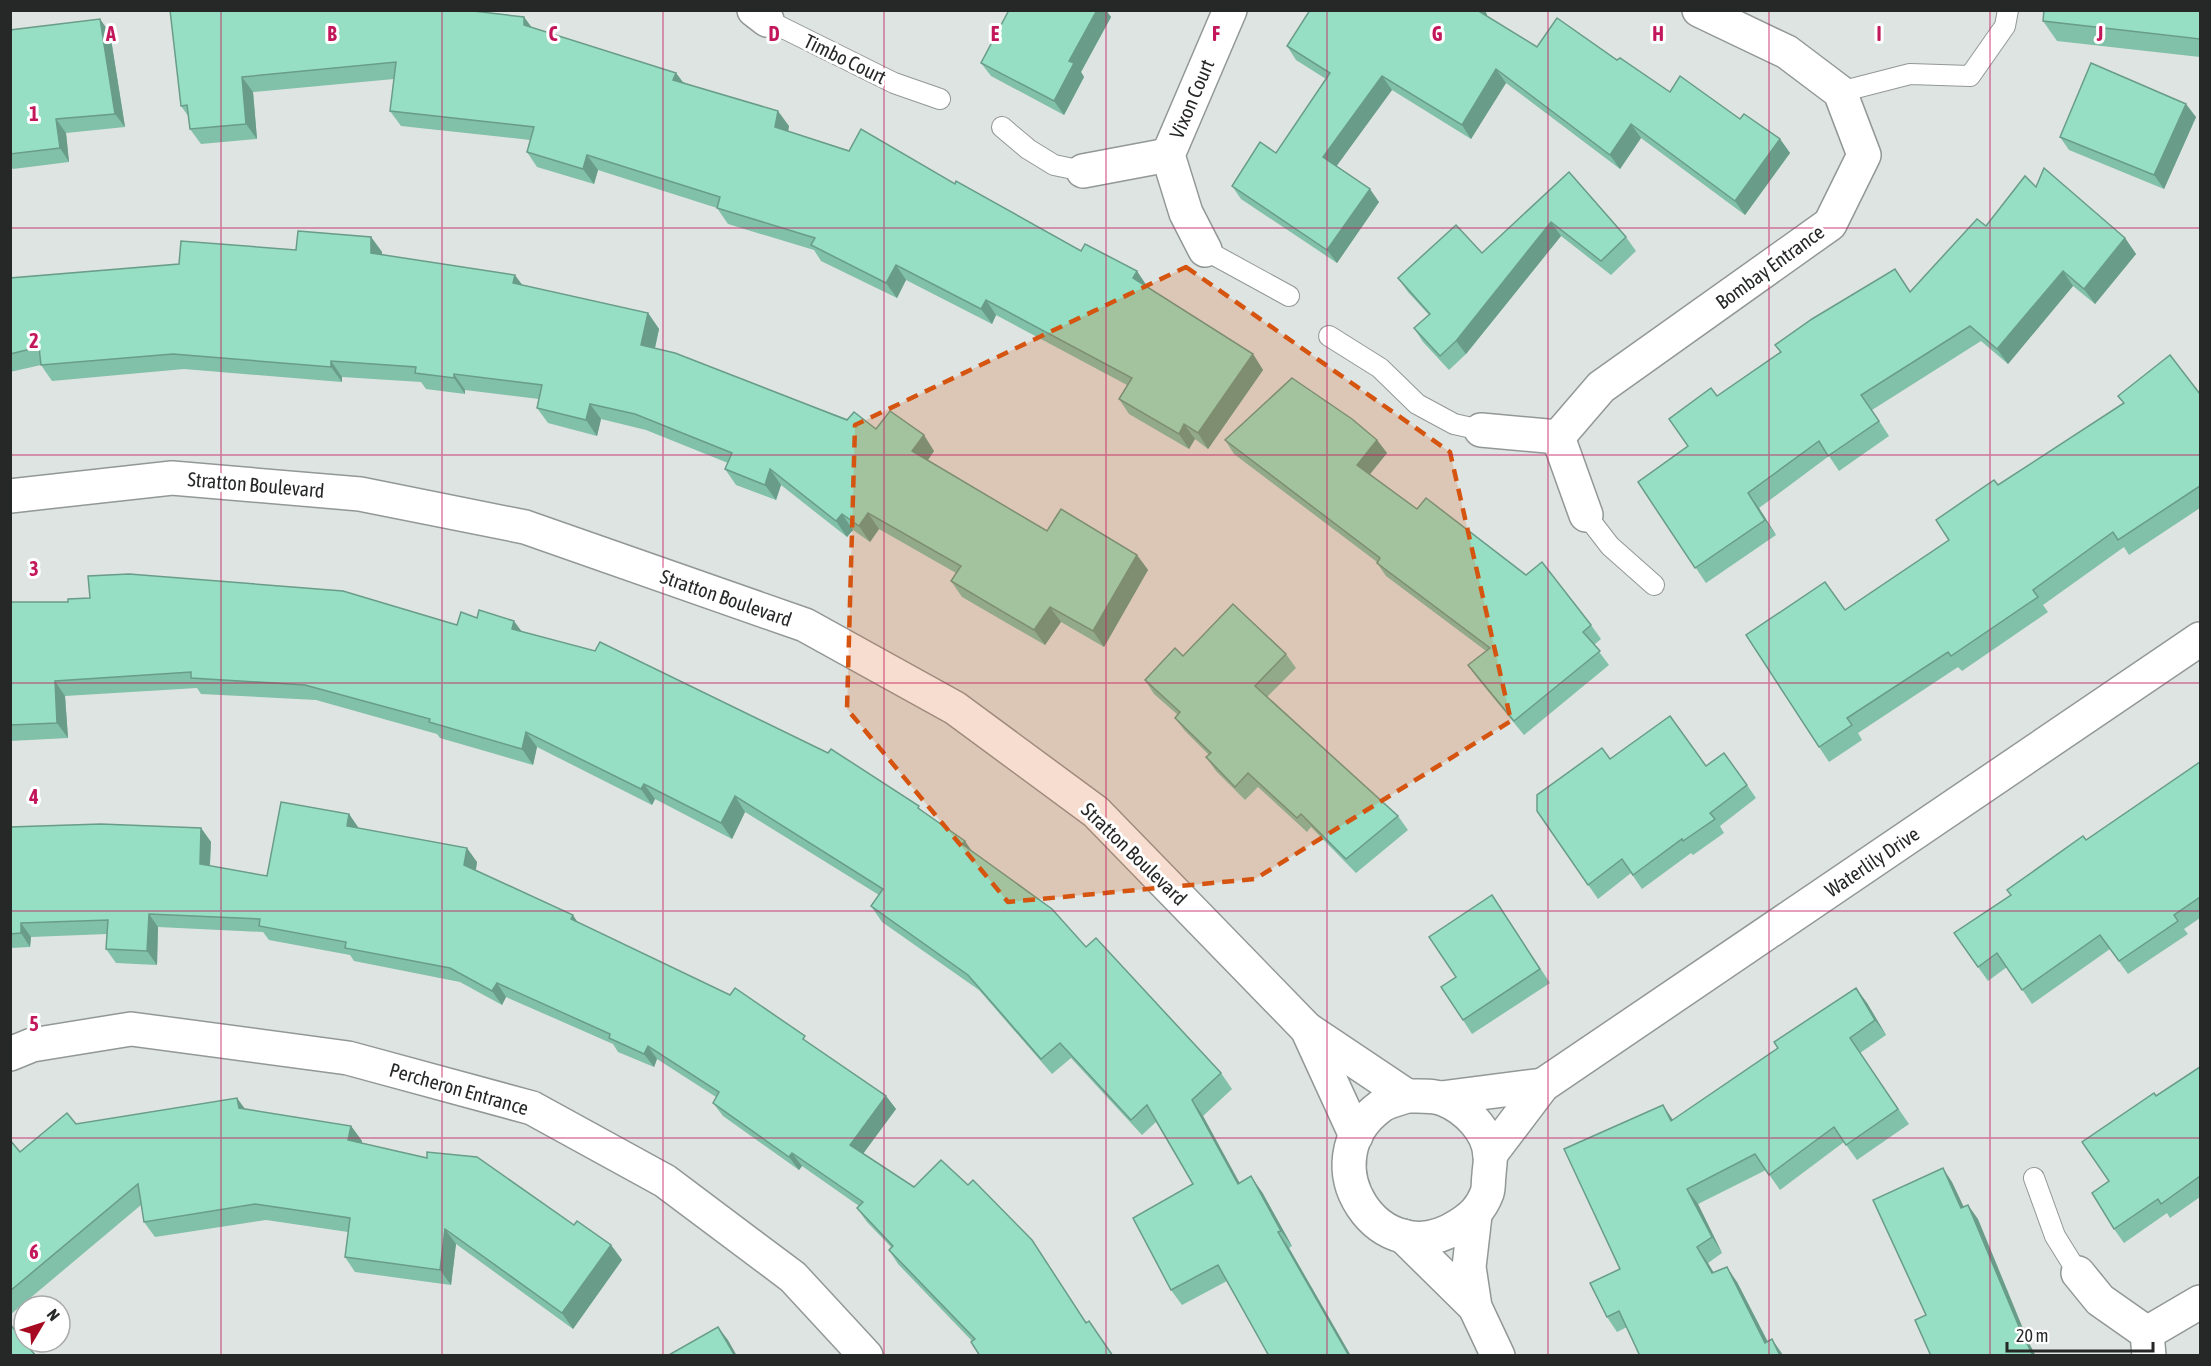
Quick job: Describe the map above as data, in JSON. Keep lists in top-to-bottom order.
{
  "streets": {
    "street": [
      "Vixon Court",
      "Bombay Entrance",
      "Stratton Boulevard",
      "Waterlily Drive",
      "Percheron Entrance"
    ],
    "lane": ["Timbo Court"]
  },
  "crossings": [
    ["Stratton Boulevard", "Waterlily Drive"]
  ],
  "scale_bar": "20 m",
  "north": "top right",
  "grid": {
    "columns": [
      "A",
      "B",
      "C",
      "D",
      "E",
      "F",
      "G",
      "H",
      "I",
      "J"
    ],
    "rows": [
      "1",
      "2",
      "3",
      "4",
      "5",
      "6"
    ]
  }
}
